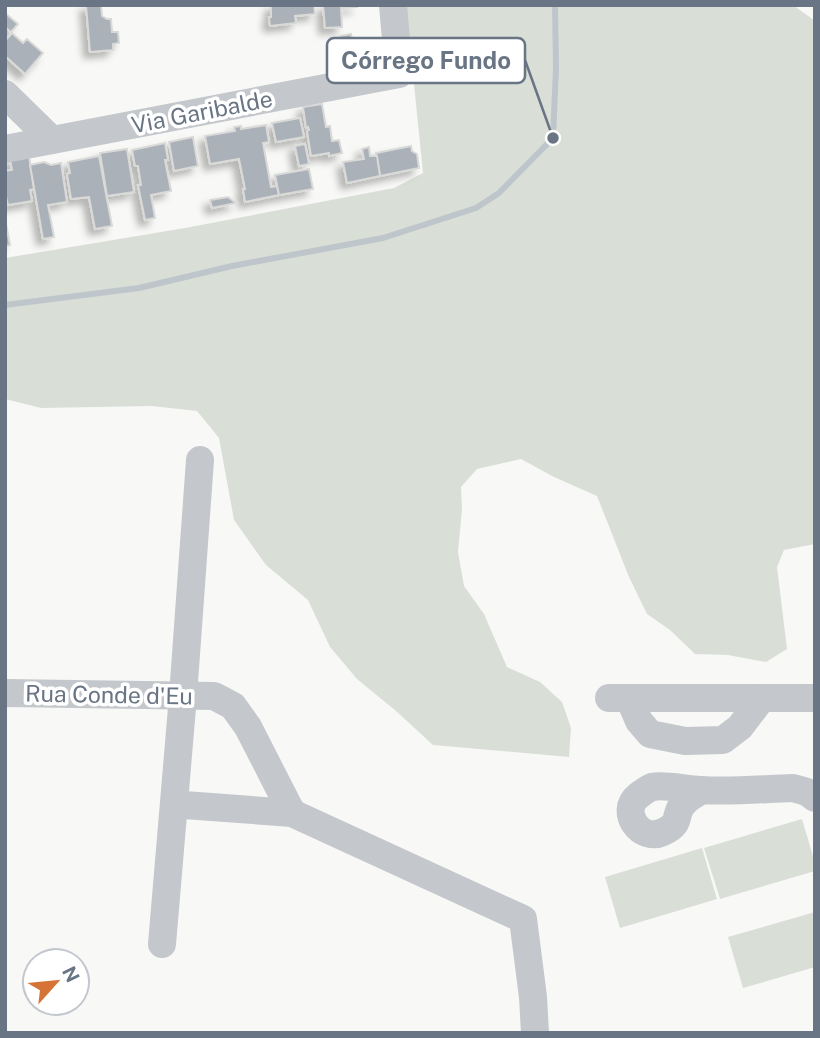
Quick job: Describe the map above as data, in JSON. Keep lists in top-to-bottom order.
{
  "streets": {
    "street": ["Via Garibalde", "Rua Conde d'Eu"]
  },
  "places": ["Córrego Fundo"],
  "north": "top right"
}
